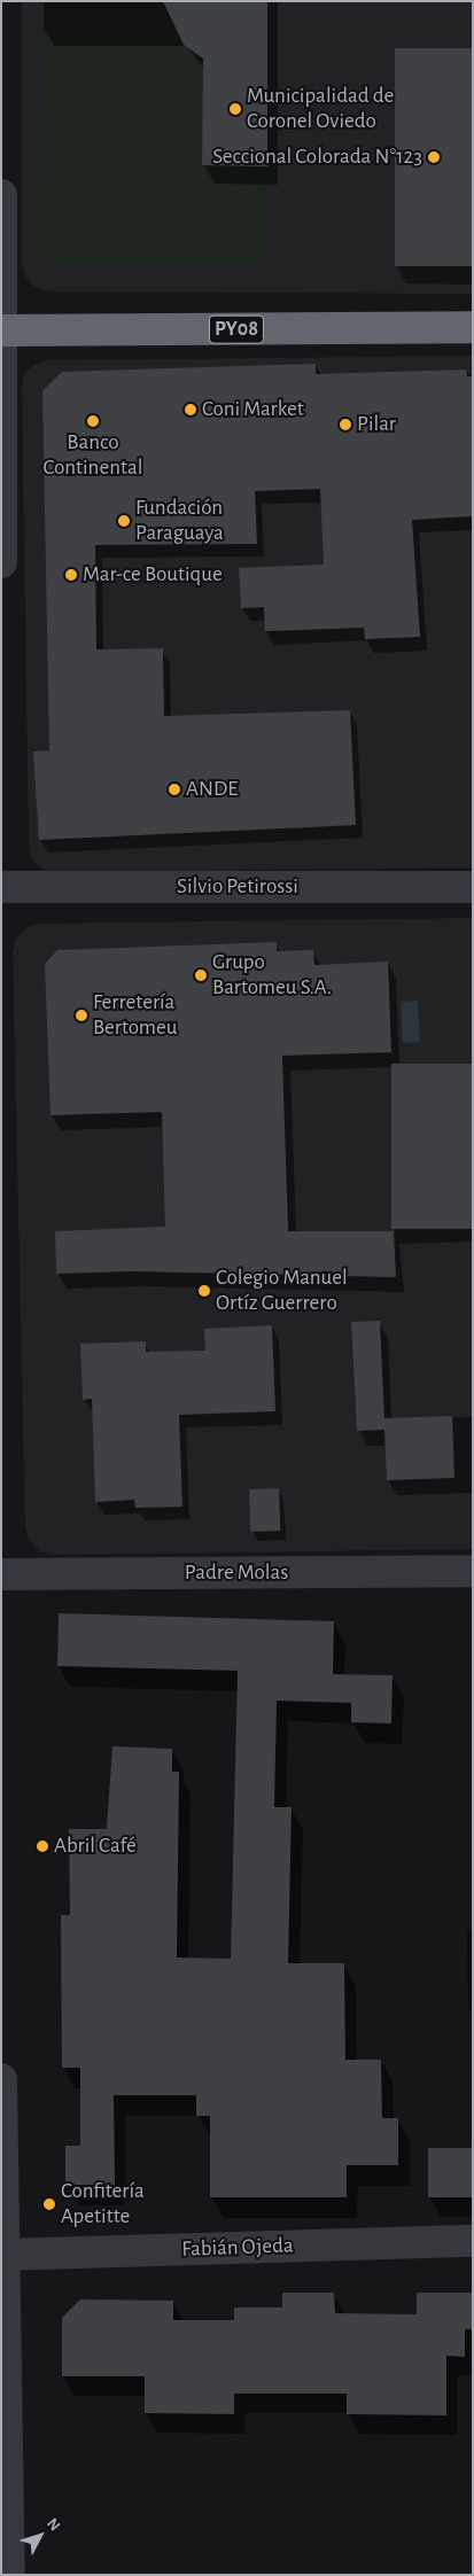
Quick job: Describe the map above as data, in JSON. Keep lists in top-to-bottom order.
{
  "streets": {
    "highway": ["PY08"],
    "street": ["Silvio Petirossi", "Padre Molas", "Fabián Ojeda"]
  },
  "places": [
    "Municipalidad de Coronel Oviedo",
    "Seccional Colorada N°123",
    "Coni Market",
    "Banco Continental",
    "Pilar",
    "Fundación Paraguaya",
    "Mar-ce Boutique",
    "ANDE",
    "Grupo Bartomeu S.A.",
    "Ferretería Bertomeu",
    "Colegio Manuel Ortíz Guerrero",
    "Abril Café",
    "Confitería Apetitte"
  ],
  "north": "top right"
}
